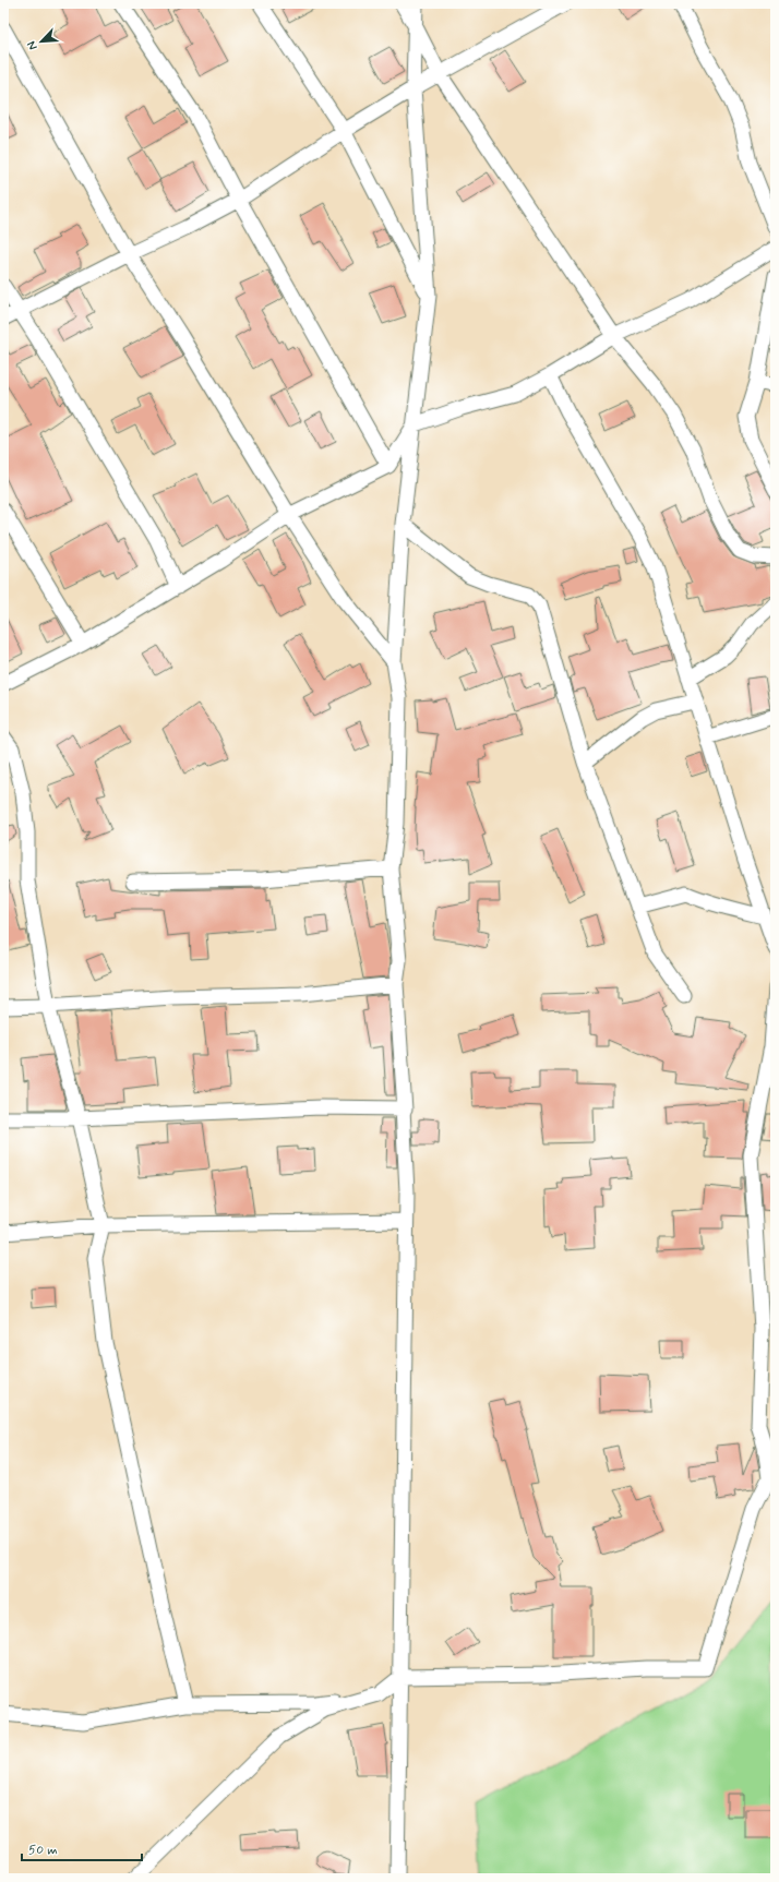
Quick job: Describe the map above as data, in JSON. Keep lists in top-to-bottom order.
{
  "scale_bar": "50 m",
  "north": "bottom left"
}
